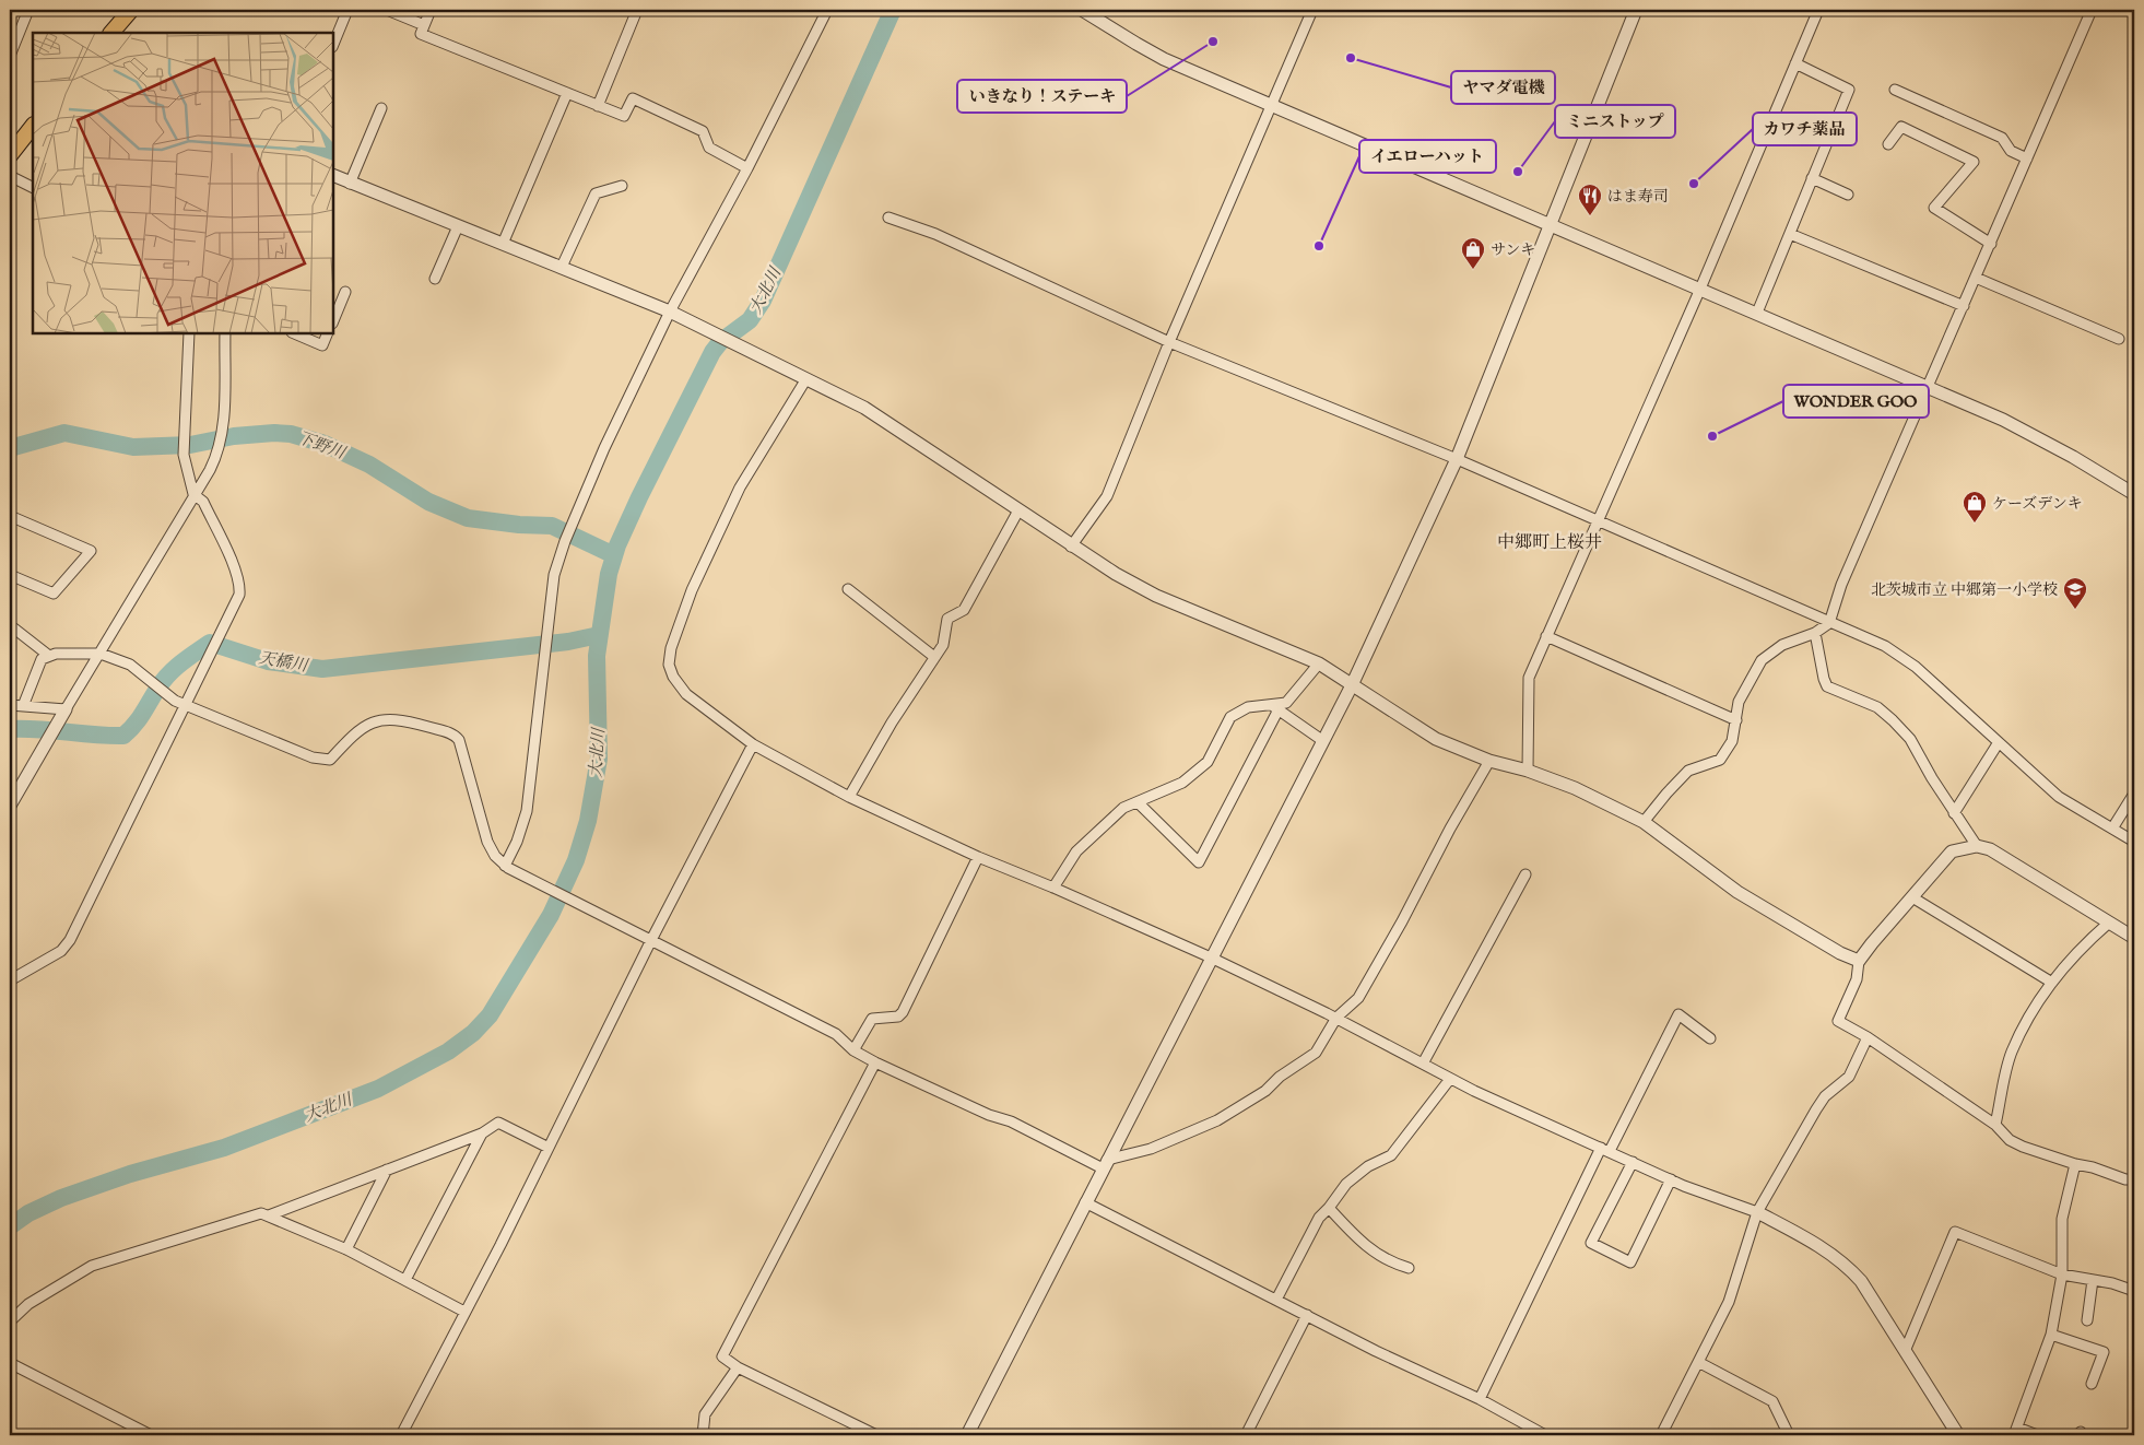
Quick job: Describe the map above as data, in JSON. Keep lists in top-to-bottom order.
{
  "districts": ["中郷町上桜井"],
  "water": ["大北川", "下野川", "天橋川"],
  "places": {
    "other": [
      "いきなり！ステーキ",
      "ヤマダ電機",
      "ミニストップ",
      "カワチ薬品",
      "イエローハット",
      "WONDER GOO"
    ],
    "restaurant": ["はま寿司"],
    "shop": ["サンキ", "ケーズデンキ"],
    "school or university": ["北茨城市立 中郷第一小学校"]
  }
}
